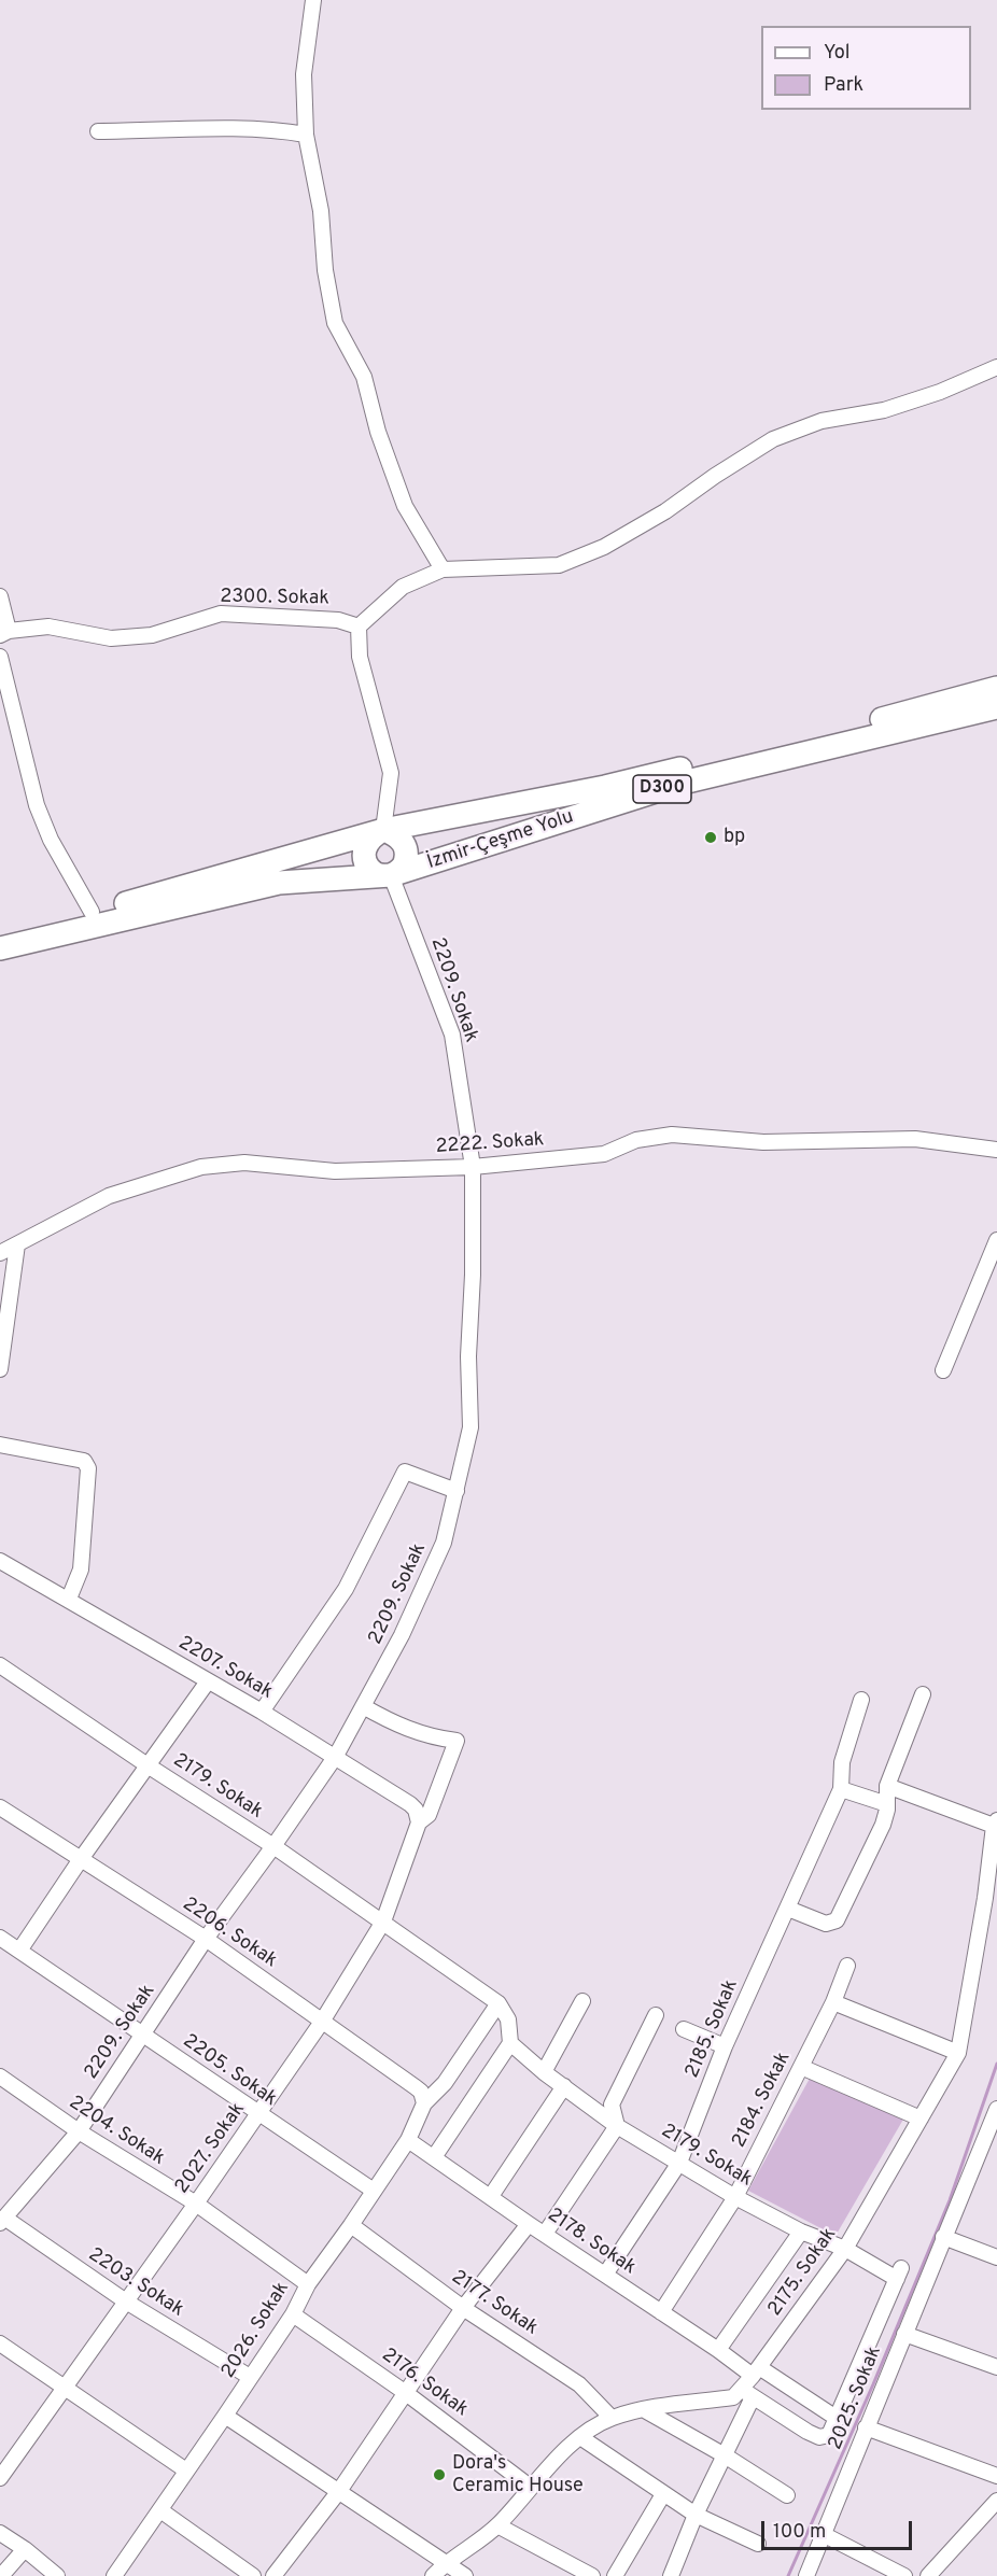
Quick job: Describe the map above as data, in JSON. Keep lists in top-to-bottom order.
{
  "streets": {
    "highway": ["D300", "İzmir-Çeşme Yolu"],
    "street": [
      "2300. Sokak",
      "2209. Sokak",
      "2222. Sokak",
      "2207. Sokak",
      "2179. Sokak",
      "2206. Sokak",
      "2185. Sokak",
      "2205. Sokak",
      "2184. Sokak",
      "2204. Sokak",
      "2027. Sokak",
      "2178. Sokak",
      "2175. Sokak",
      "2203. Sokak",
      "2177. Sokak",
      "2026. Sokak",
      "2176. Sokak",
      "2025. Sokak"
    ]
  },
  "crossings": [
    ["İzmir-Çeşme Yolu", "2209. Sokak"],
    ["2209. Sokak", "2222. Sokak"],
    ["2209. Sokak", "2207. Sokak"],
    ["2209. Sokak", "2179. Sokak"],
    ["2209. Sokak", "2206. Sokak"],
    ["2209. Sokak", "2205. Sokak"],
    ["2209. Sokak", "2204. Sokak"],
    ["2209. Sokak", "2027. Sokak"],
    ["2209. Sokak", "2203. Sokak"],
    ["2207. Sokak", "2027. Sokak"],
    ["2179. Sokak", "2185. Sokak"],
    ["2179. Sokak", "2184. Sokak"],
    ["2179. Sokak", "2027. Sokak"],
    ["2179. Sokak", "2178. Sokak"],
    ["2179. Sokak", "2175. Sokak"],
    ["2206. Sokak", "2027. Sokak"],
    ["2206. Sokak", "2026. Sokak"],
    ["2185. Sokak", "2178. Sokak"],
    ["2205. Sokak", "2027. Sokak"],
    ["2205. Sokak", "2026. Sokak"],
    ["2184. Sokak", "2178. Sokak"],
    ["2204. Sokak", "2027. Sokak"],
    ["2204. Sokak", "2026. Sokak"],
    ["2027. Sokak", "2203. Sokak"],
    ["2178. Sokak", "2175. Sokak"],
    ["2178. Sokak", "2026. Sokak"],
    ["2175. Sokak", "2177. Sokak"],
    ["2175. Sokak", "2176. Sokak"],
    ["2203. Sokak", "2026. Sokak"],
    ["2177. Sokak", "2026. Sokak"],
    ["2026. Sokak", "2176. Sokak"]
  ],
  "places": ["bp", "Dora's Ceramic House"],
  "legend": ["Yol", "Park"],
  "scale_bar": "100 m"
}
